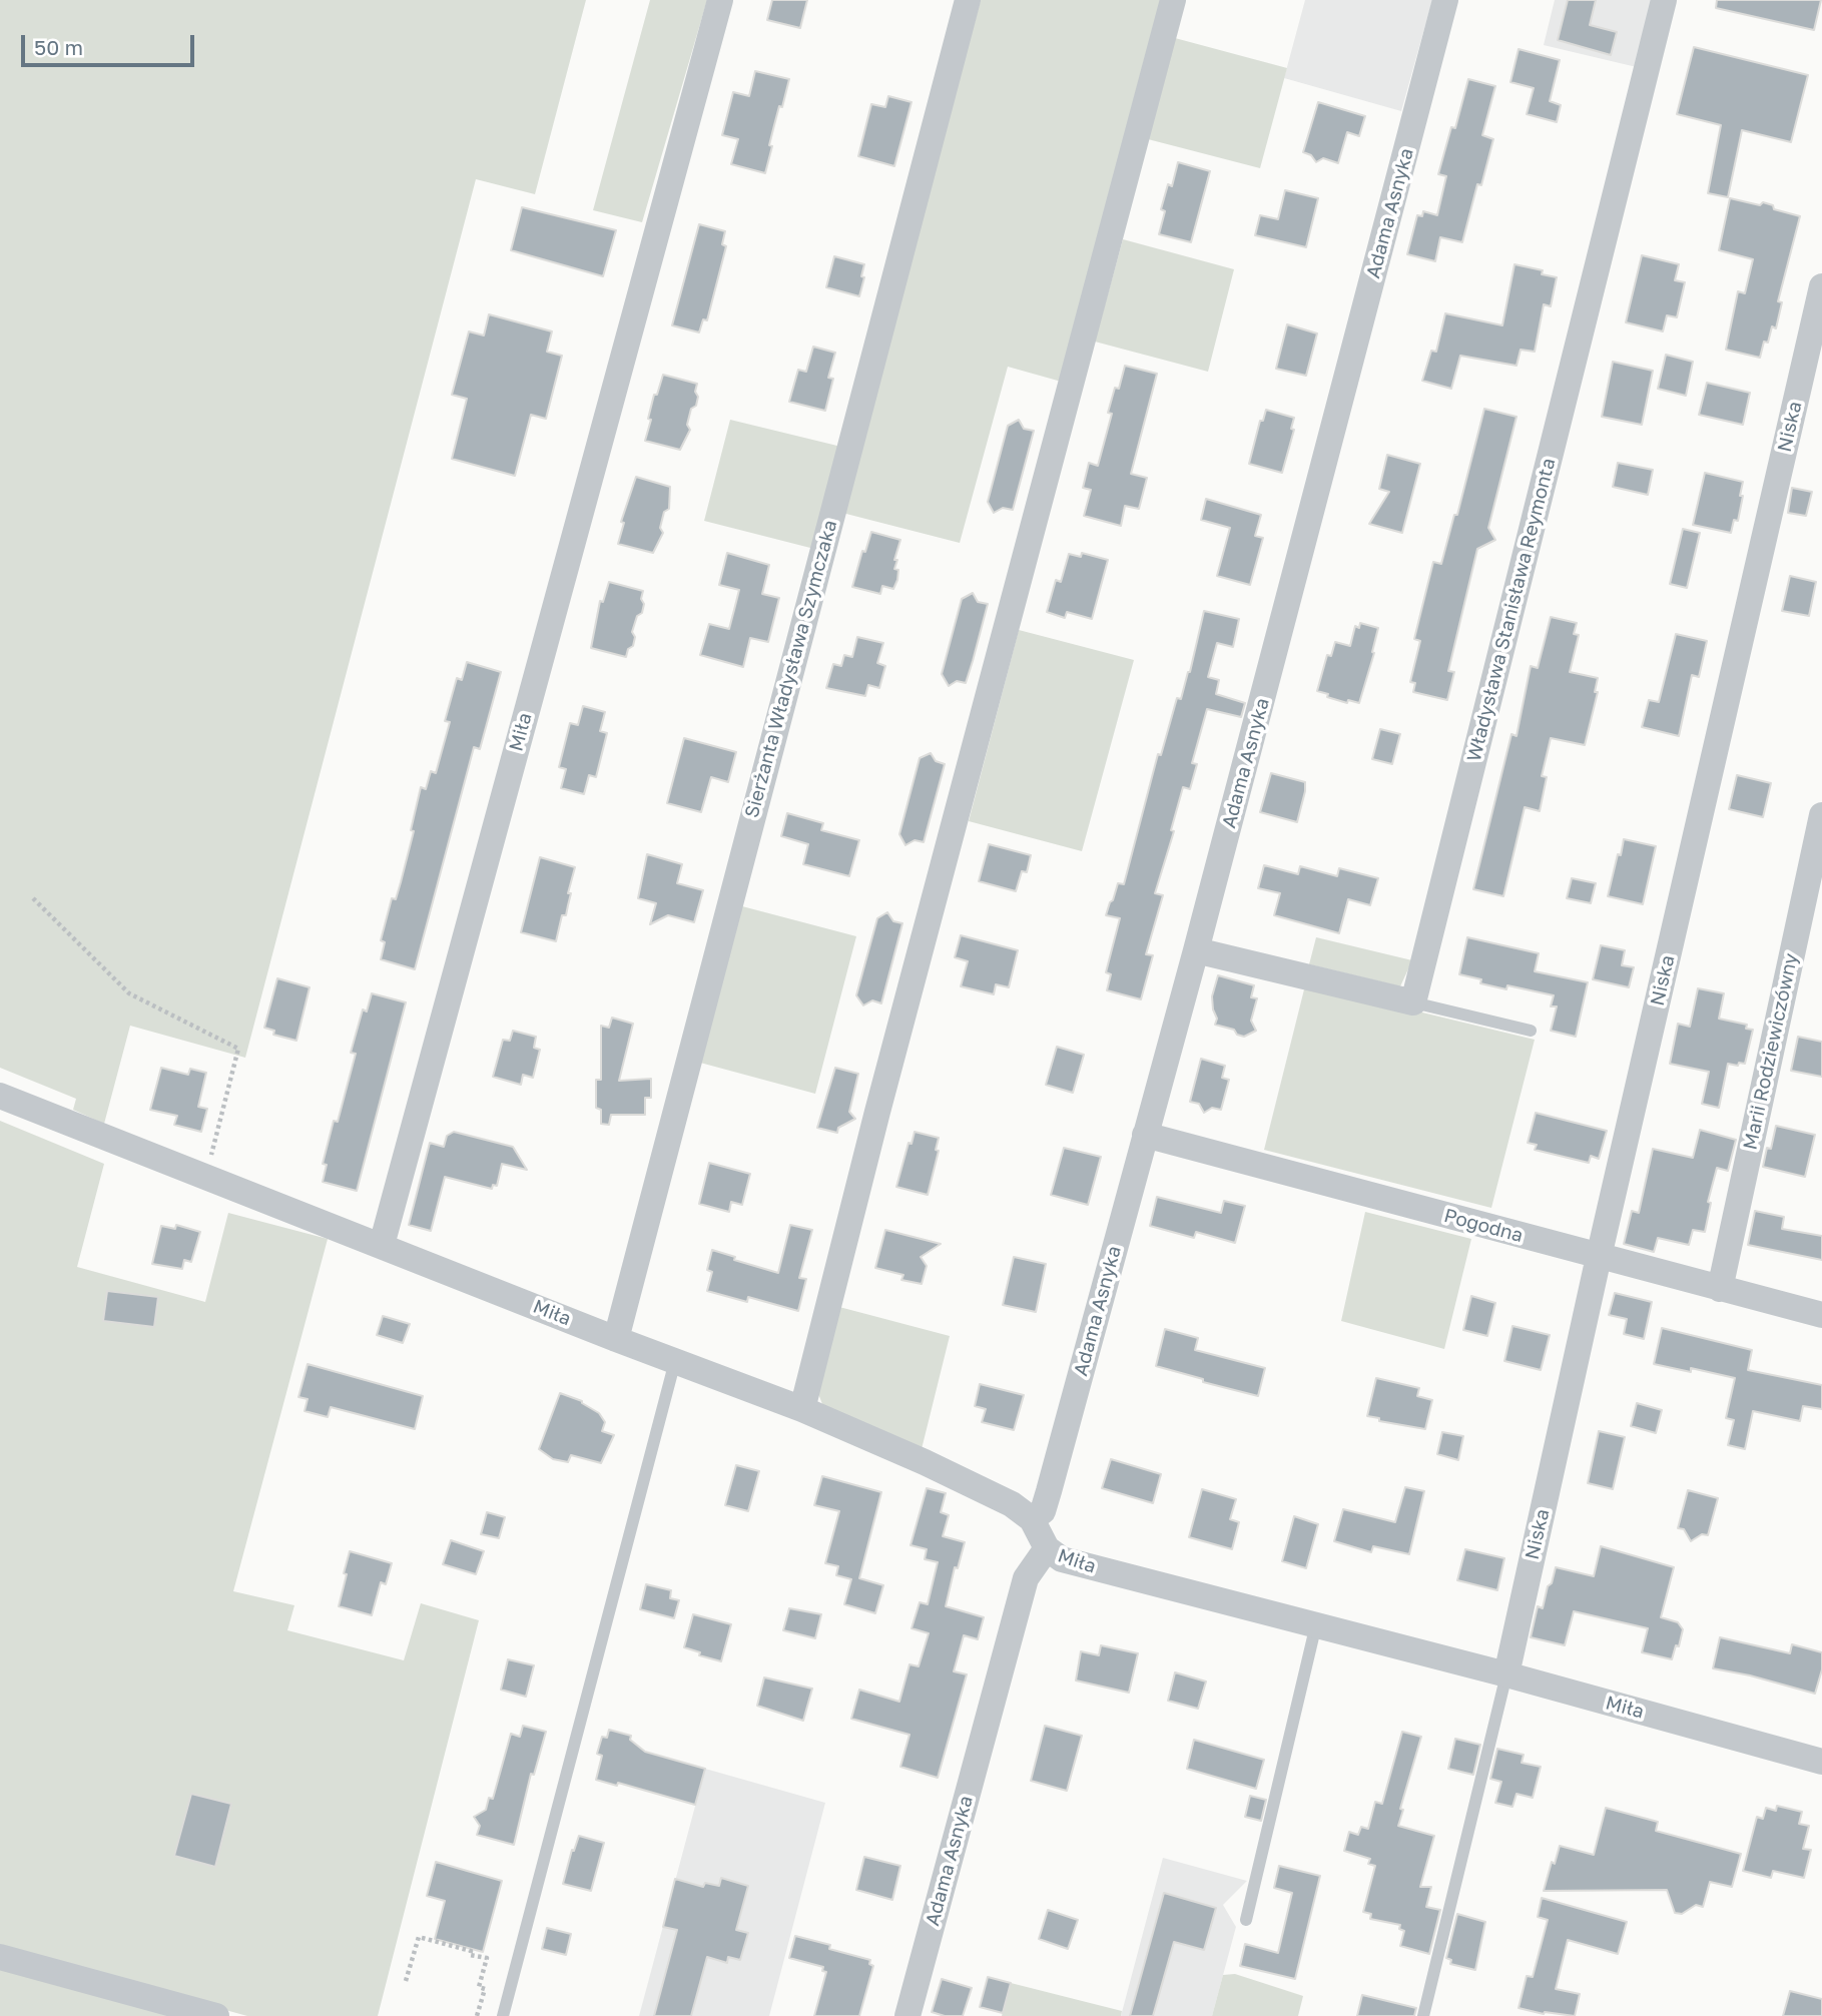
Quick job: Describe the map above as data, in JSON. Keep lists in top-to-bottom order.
{
  "streets": {
    "street": [
      "Adama Asnyka",
      "Niska",
      "Władysława Stanisława Reymonta",
      "Sierżanta Władysława Szymczaka",
      "Miła",
      "Marii Rodziewiczówny",
      "Pogodna"
    ]
  },
  "crossings": [
    ["Adama Asnyka", "Miła"],
    ["Adama Asnyka", "Pogodna"],
    ["Niska", "Miła"],
    ["Niska", "Pogodna"],
    ["Sierżanta Władysława Szymczaka", "Miła"],
    ["Marii Rodziewiczówny", "Pogodna"]
  ],
  "scale_bar": "50 m"
}
